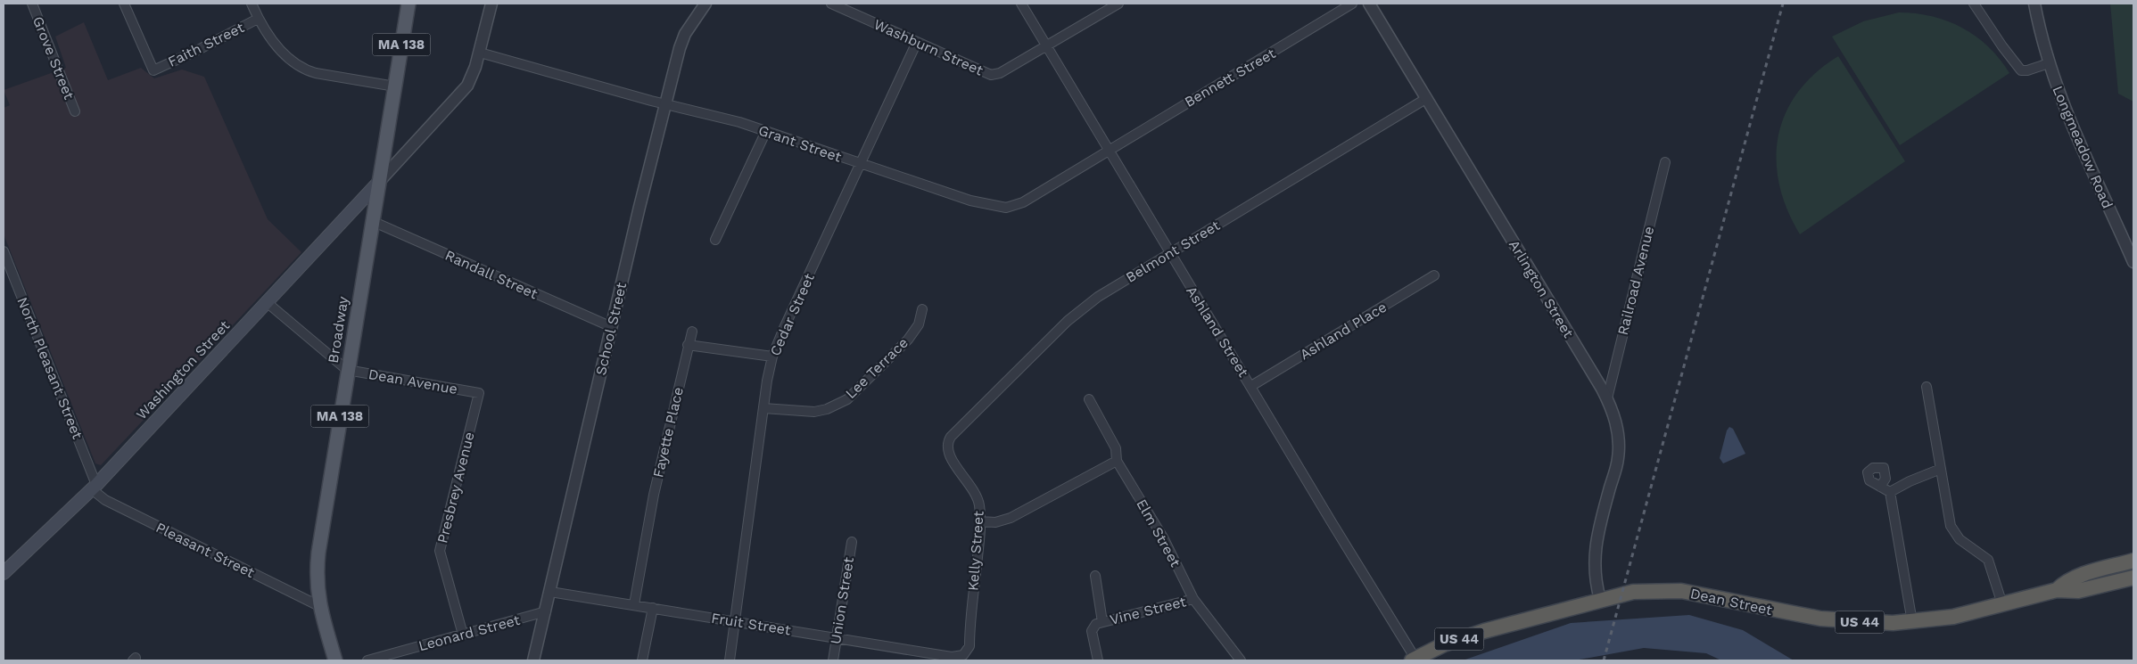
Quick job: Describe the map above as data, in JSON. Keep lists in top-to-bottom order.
{
  "streets": {
    "highway": ["Dean Street", "US 44"],
    "main road": ["MA 138", "Broadway", "Washington Street"],
    "street": [
      "Faith Street",
      "Washburn Street",
      "Grove Street",
      "Bennett Street",
      "Grant Street",
      "Longmeadow Road",
      "Belmont Street",
      "Randall Street",
      "Railroad Avenue",
      "Arlington Street",
      "Cedar Street",
      "School Street",
      "Ashland Place",
      "Ashland Street",
      "North Pleasant Street",
      "Lee Terrace",
      "Dean Avenue",
      "Fayette Place",
      "Presbrey Avenue",
      "Elm Street",
      "Pleasant Street",
      "Kelly Street",
      "Union Street",
      "Vine Street",
      "Fruit Street",
      "Leonard Street"
    ]
  },
  "crossings": [
    ["Washburn Street", "Cedar Street"],
    ["Washburn Street", "Ashland Street"],
    ["Bennett Street", "Grant Street"],
    ["Bennett Street", "Ashland Street"],
    ["Grant Street", "Cedar Street"],
    ["Grant Street", "School Street"],
    ["Grant Street", "Ashland Street"],
    ["Belmont Street", "Arlington Street"],
    ["Belmont Street", "Ashland Street"],
    ["Belmont Street", "Kelly Street"],
    ["Randall Street", "School Street"],
    ["Randall Street", "Broadway"],
    ["Railroad Avenue", "Arlington Street"],
    ["Arlington Street", "Dean Street"],
    ["Cedar Street", "Lee Terrace"],
    ["Cedar Street", "Fruit Street"],
    ["School Street", "Fruit Street"],
    ["School Street", "Leonard Street"],
    ["Broadway", "Washington Street"],
    ["Broadway", "Dean Avenue"],
    ["Broadway", "Pleasant Street"],
    ["Ashland Place", "Ashland Street"],
    ["Ashland Street", "Dean Street"],
    ["North Pleasant Street", "Washington Street"],
    ["North Pleasant Street", "Pleasant Street"],
    ["Washington Street", "Pleasant Street"],
    ["Dean Avenue", "Presbrey Avenue"],
    ["Fayette Place", "Fruit Street"],
    ["Presbrey Avenue", "Leonard Street"],
    ["Elm Street", "Vine Street"],
    ["Kelly Street", "Fruit Street"],
    ["Union Street", "Fruit Street"]
  ]
}
